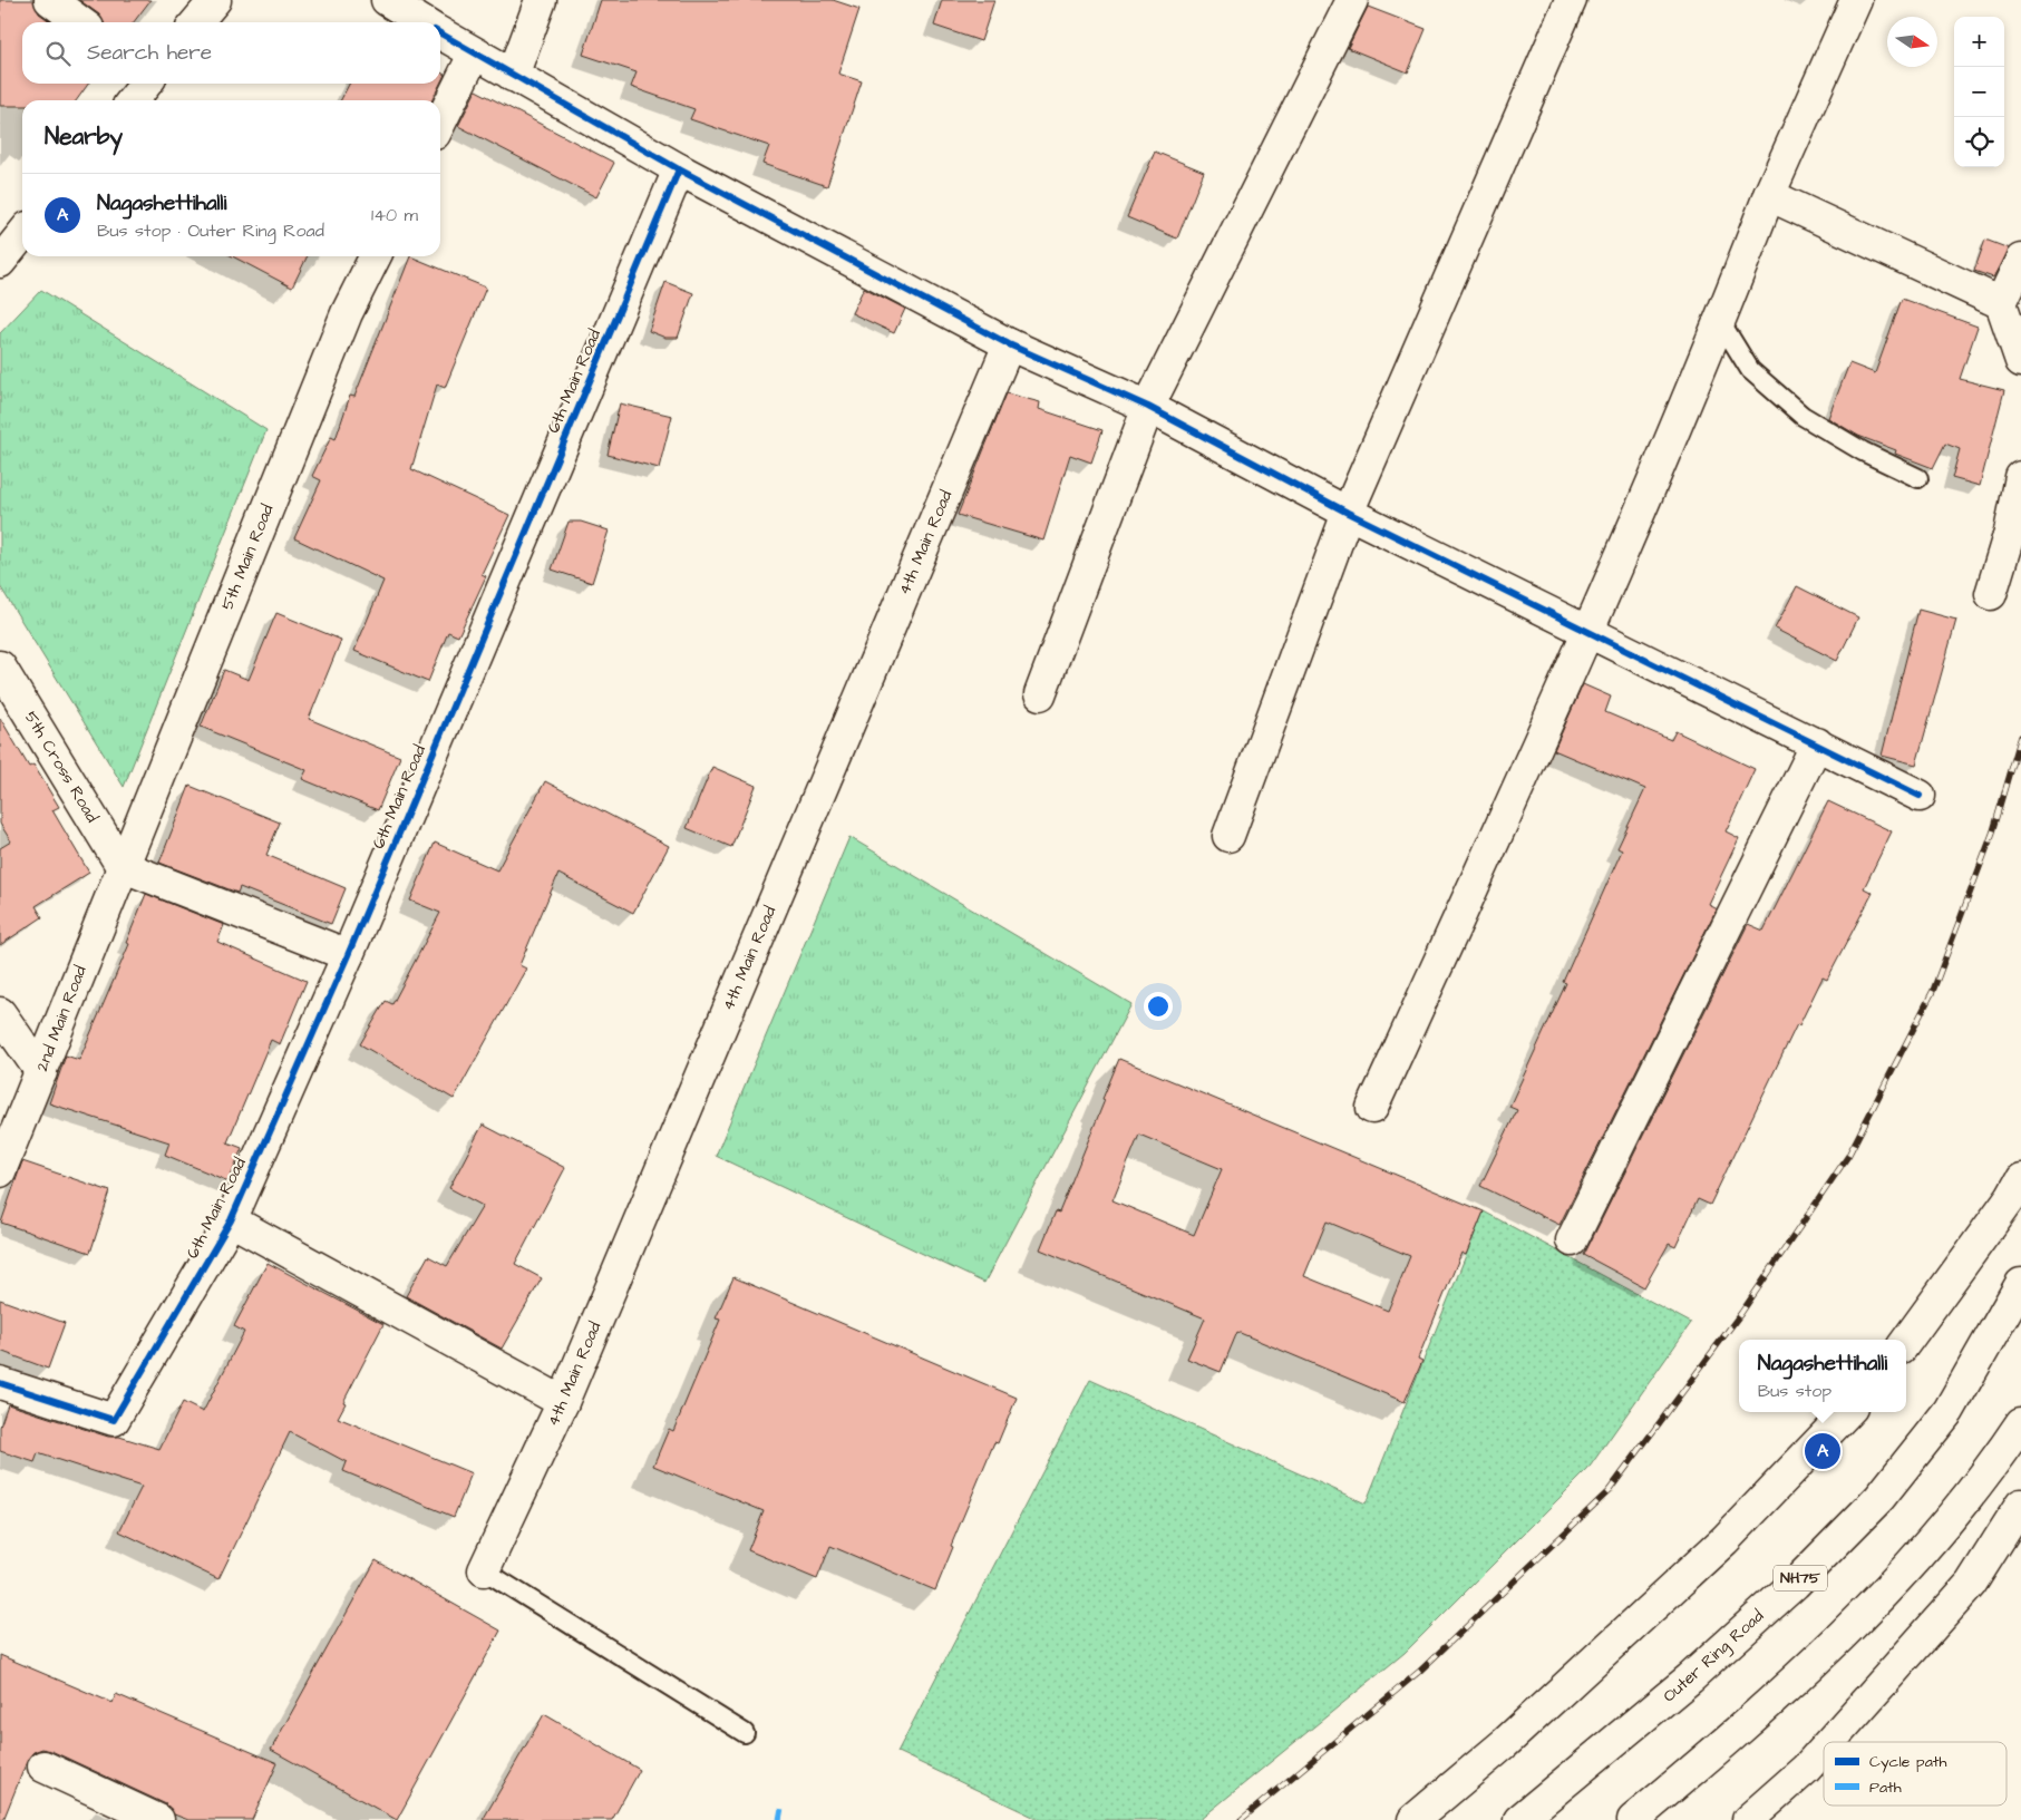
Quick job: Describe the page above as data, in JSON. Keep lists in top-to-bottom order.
{
  "streets": {
    "main road": [
      "6th Main Road",
      "4th Main Road",
      "5th Main Road",
      "5th Cross Road",
      "2nd Main Road",
      "NH75",
      "Outer Ring Road"
    ]
  },
  "crossings": [
    ["5th Main Road", "5th Cross Road"],
    ["5th Main Road", "2nd Main Road"],
    ["5th Cross Road", "2nd Main Road"]
  ],
  "legend": ["Cycle path", "Path"],
  "north": "right",
  "page": {
    "map_buttons": ["+", "−"],
    "search": "Search here",
    "heading": "Nearby",
    "list": [
      {
        "mark": "A",
        "name": "Nagashettihalli",
        "note": "Bus stop · Outer Ring Road",
        "value": "140 m"
      }
    ],
    "popup": ["Nagashettihalli", "Bus stop"],
    "pins": "A"
  }
}
